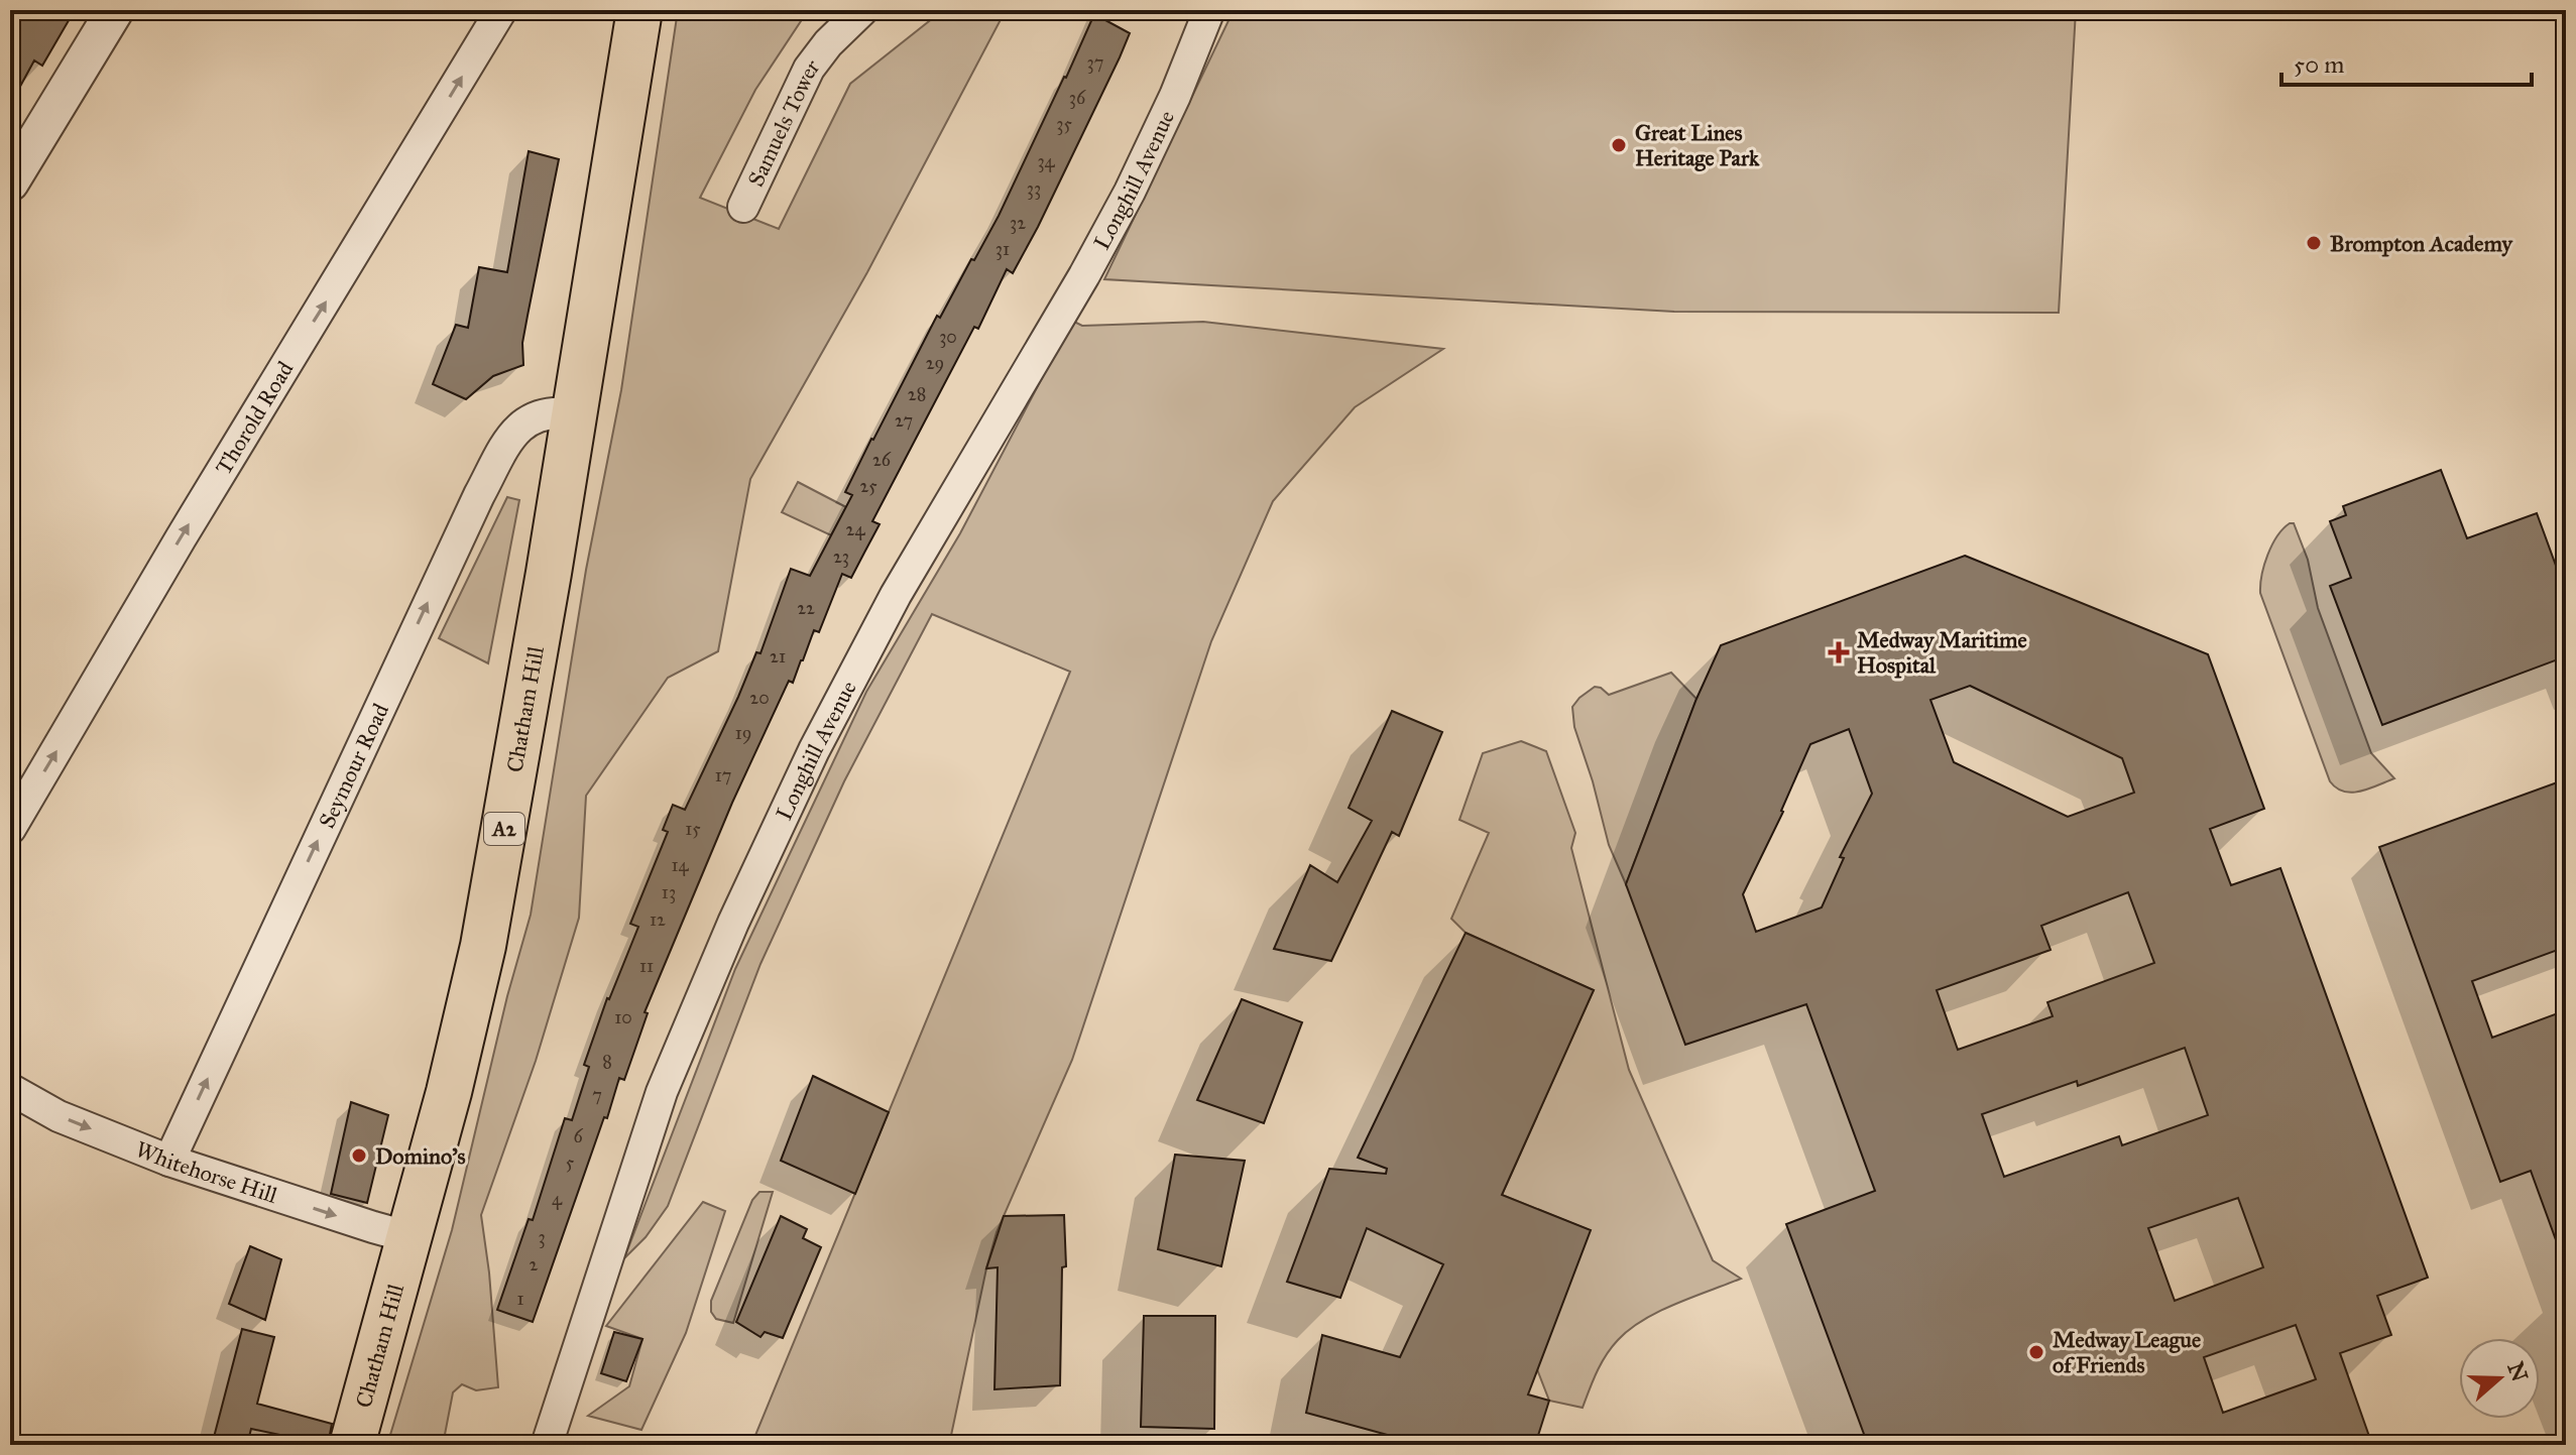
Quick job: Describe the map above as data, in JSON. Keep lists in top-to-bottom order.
{
  "streets": {
    "main road": ["Chatham Hill", "A2"],
    "street": [
      "Samuels Tower",
      "Longhill Avenue",
      "Thorold Road",
      "Seymour Road",
      "Whitehorse Hill"
    ]
  },
  "crossings": [
    ["Chatham Hill", "Seymour Road"],
    ["Chatham Hill", "Whitehorse Hill"],
    ["Seymour Road", "Whitehorse Hill"]
  ],
  "one_way": ["Thorold Road", "Seymour Road", "Whitehorse Hill"],
  "places": {
    "other": [
      "Great Lines Heritage Park",
      "Brompton Academy",
      "Domino's",
      "Medway League of Friends"
    ],
    "health": ["Medway Maritime Hospital"]
  },
  "house_numbers": [
    "37",
    "36",
    "35",
    "34",
    "33",
    "32",
    "31",
    "30",
    "29",
    "28",
    "27",
    "26",
    "25",
    "24",
    "23",
    "22",
    "21",
    "20",
    "19",
    "17",
    "15",
    "14",
    "13",
    "12",
    "11",
    "10",
    "8",
    "7",
    "6",
    "5",
    "4",
    "3",
    "2",
    "1"
  ],
  "scale_bar": "50 m",
  "north": "right"
}
